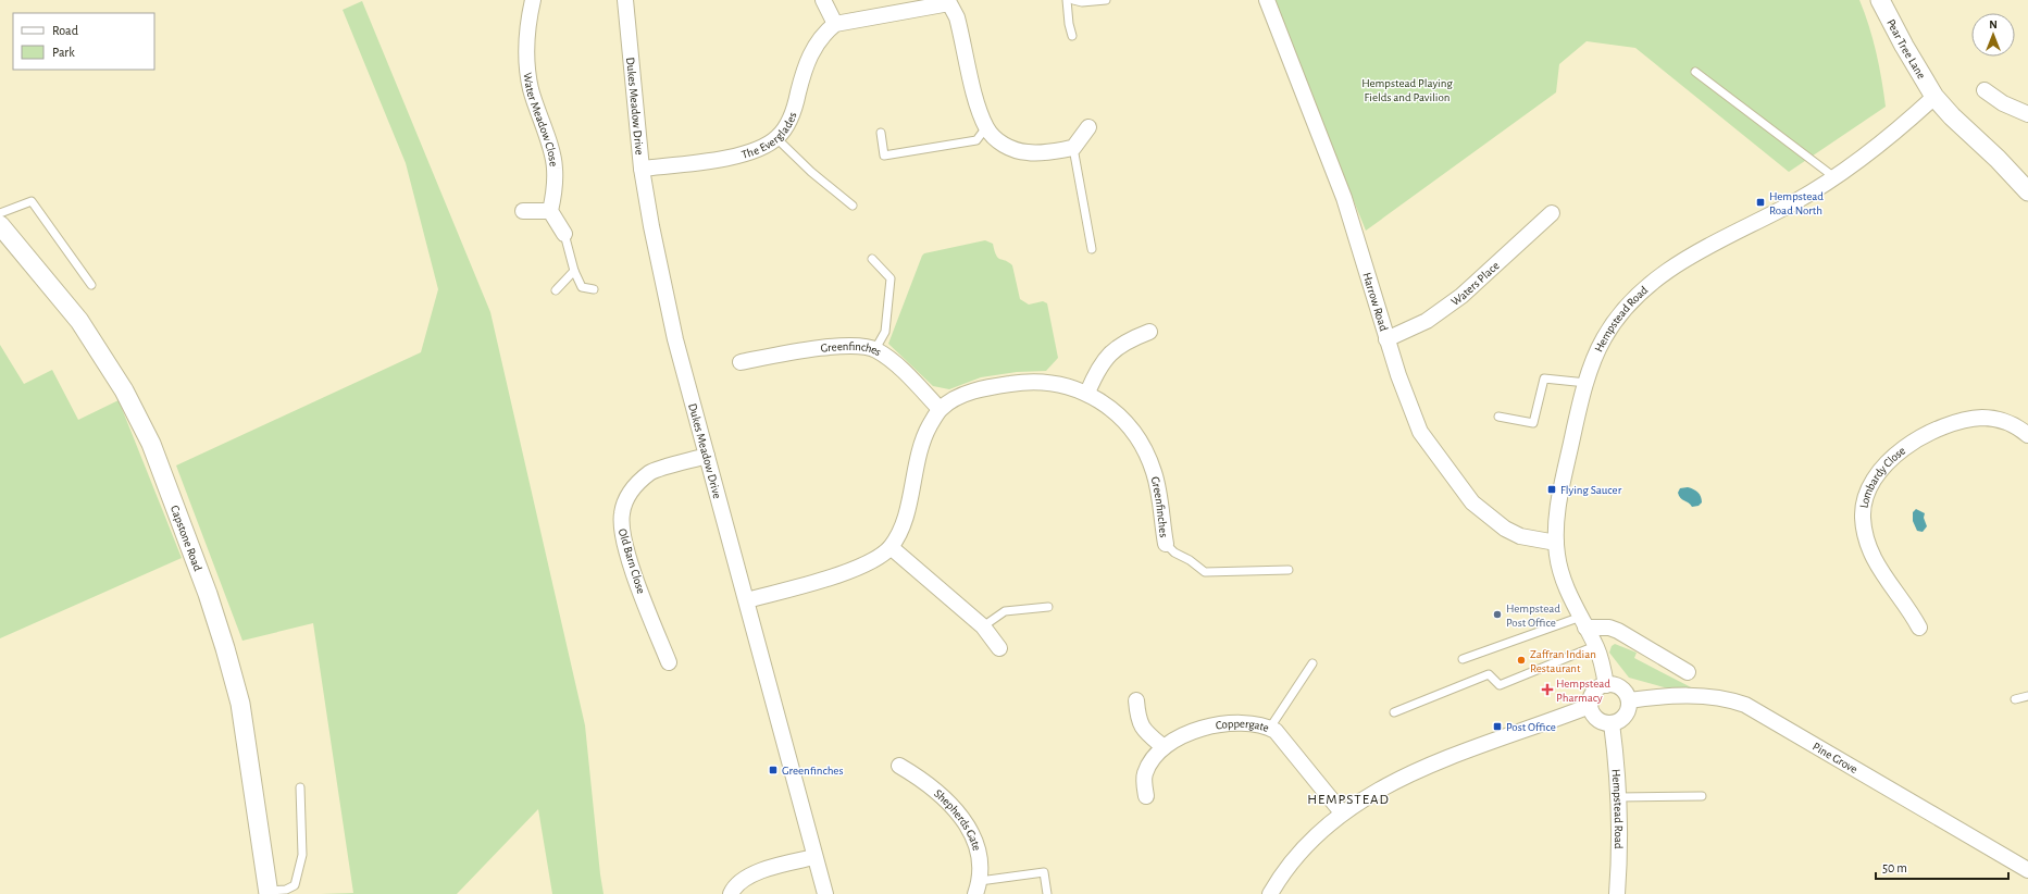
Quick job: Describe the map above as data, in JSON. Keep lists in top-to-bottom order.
{
  "streets": {
    "street": [
      "Pear Tree Lane",
      "Dukes Meadow Drive",
      "Water Meadow Close",
      "The Everglades",
      "Waters Place",
      "Harrow Road",
      "Hempstead Road",
      "Greenfinches",
      "Lombardy Close",
      "Capstone Road",
      "Old Barn Close",
      "Coppergate",
      "Pine Grove",
      "Shepherds Gate"
    ]
  },
  "crossings": [
    ["Pear Tree Lane", "Hempstead Road"],
    ["Dukes Meadow Drive", "The Everglades"],
    ["Dukes Meadow Drive", "Greenfinches"],
    ["Dukes Meadow Drive", "Old Barn Close"],
    ["Waters Place", "Harrow Road"],
    ["Harrow Road", "Hempstead Road"],
    ["Hempstead Road", "Pine Grove"]
  ],
  "districts": ["HEMPSTEAD"],
  "parks": ["Hempstead Playing Fields and Pavilion"],
  "places": {
    "transit": [
      "Hempstead Road North",
      "Flying Saucer",
      "Post Office",
      "Greenfinches"
    ],
    "other": ["Hempstead Post Office", "Zaffran Indian Restaurant"],
    "health": ["Hempstead Pharmacy"]
  },
  "legend": ["Road", "Park"],
  "scale_bar": "50 m",
  "north": "top"
}
